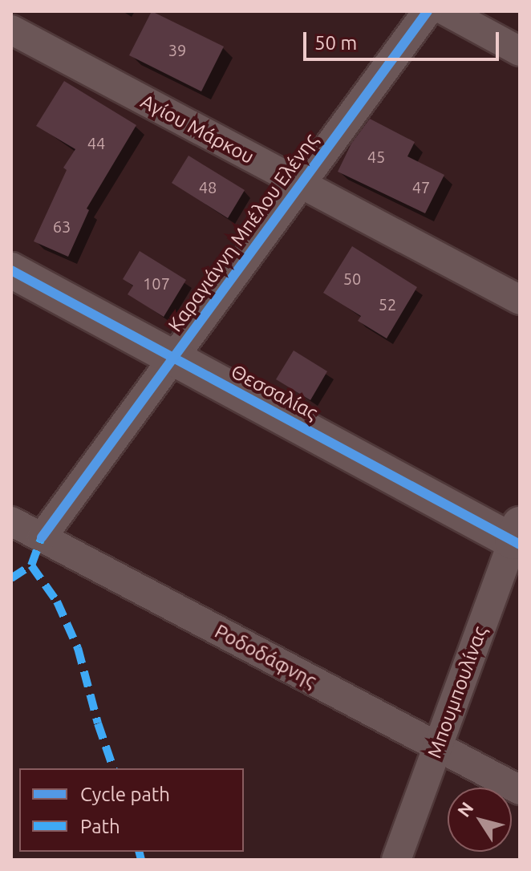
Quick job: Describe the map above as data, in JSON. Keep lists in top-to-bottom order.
{
  "streets": {
    "street": [
      "Αγίου Μάρκου",
      "Καραγιάννη Μπέλου Ελένης",
      "Θεσσαλίας",
      "Ροδοδάφνης",
      "Μπουμπουλίνας"
    ]
  },
  "crossings": [
    ["Αγίου Μάρκου", "Καραγιάννη Μπέλου Ελένης"],
    ["Καραγιάννη Μπέλου Ελένης", "Θεσσαλίας"],
    ["Καραγιάννη Μπέλου Ελένης", "Ροδοδάφνης"],
    ["Θεσσαλίας", "Μπουμπουλίνας"],
    ["Ροδοδάφνης", "Μπουμπουλίνας"]
  ],
  "house_numbers": [
    "39",
    "44",
    "45",
    "48",
    "47",
    "63",
    "50",
    "107",
    "52"
  ],
  "legend": ["Cycle path", "Path"],
  "scale_bar": "50 m",
  "north": "top left"
}
